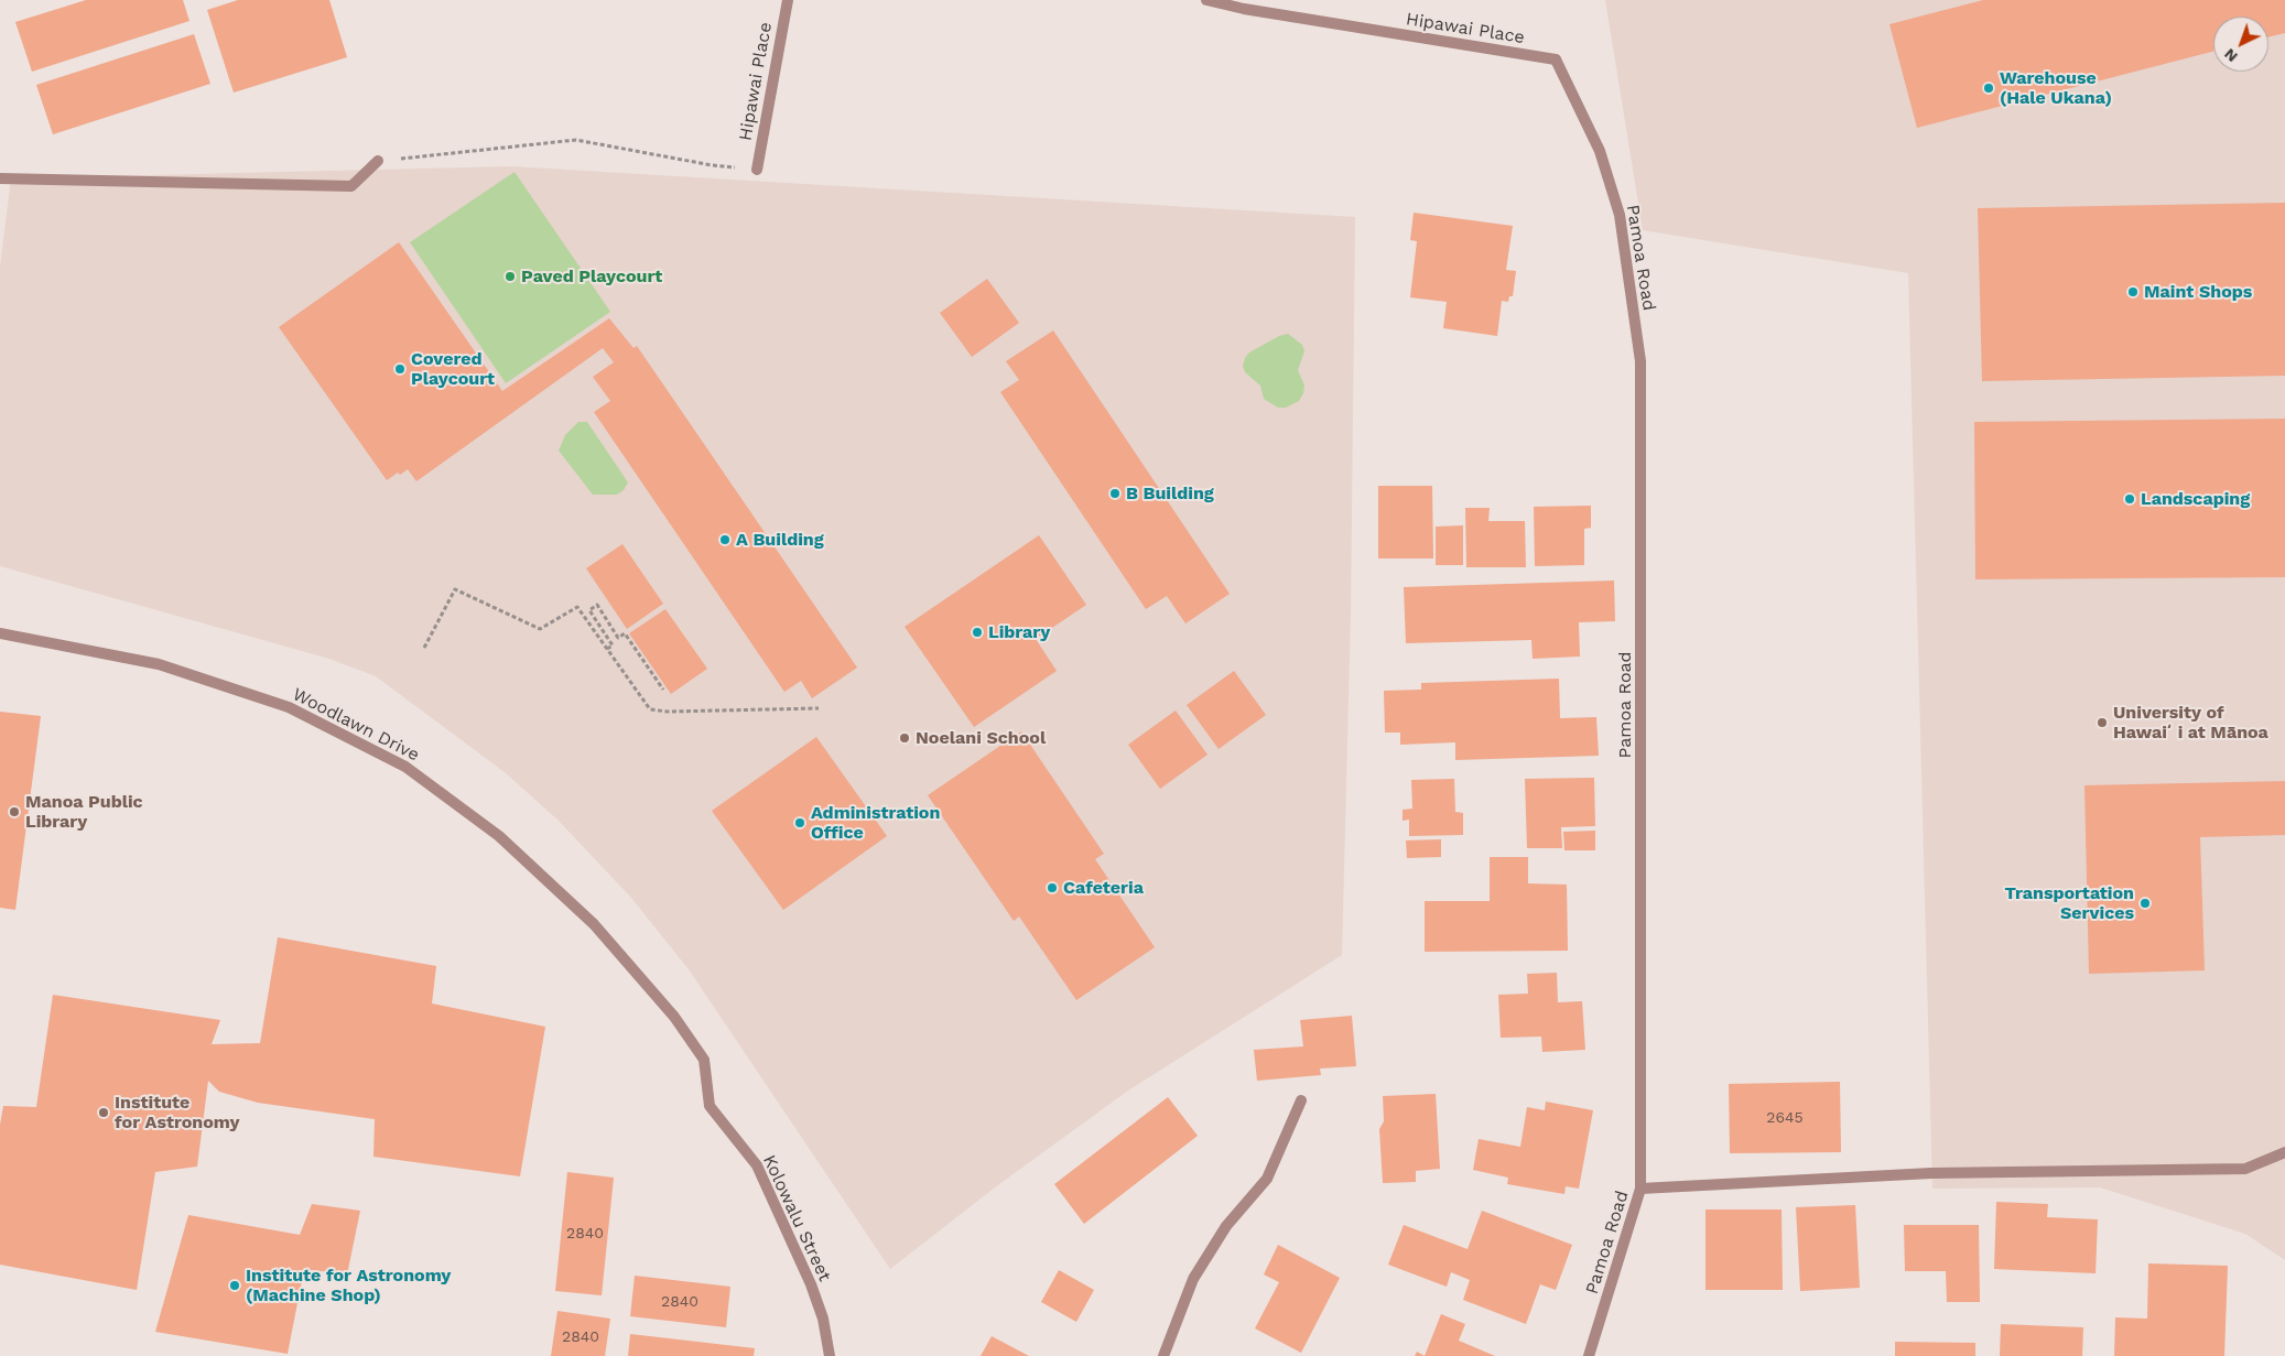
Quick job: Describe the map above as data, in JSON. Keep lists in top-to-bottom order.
{
  "streets": {
    "street": [
      "Hipawai Place",
      "Pamoa Road",
      "Woodlawn Drive",
      "Kolowalu Street"
    ]
  },
  "crossings": [
    ["Hipawai Place", "Pamoa Road"],
    ["Woodlawn Drive", "Kolowalu Street"]
  ],
  "places": [
    "Warehouse (Hale Ukana)",
    "Paved Playcourt",
    "Maint Shops",
    "Covered Playcourt",
    "B Building",
    "Landscaping",
    "A Building",
    "Library",
    "University of Hawaiʻi at Mānoa",
    "Noelani School",
    "Manoa Public Library",
    "Administration Office",
    "Cafeteria",
    "Transportation Services",
    "Institute for Astronomy",
    "Institute for Astronomy (Machine Shop)"
  ],
  "house_numbers": [
    "2645",
    "2840",
    "2840",
    "2840"
  ],
  "north": "bottom left"
}
